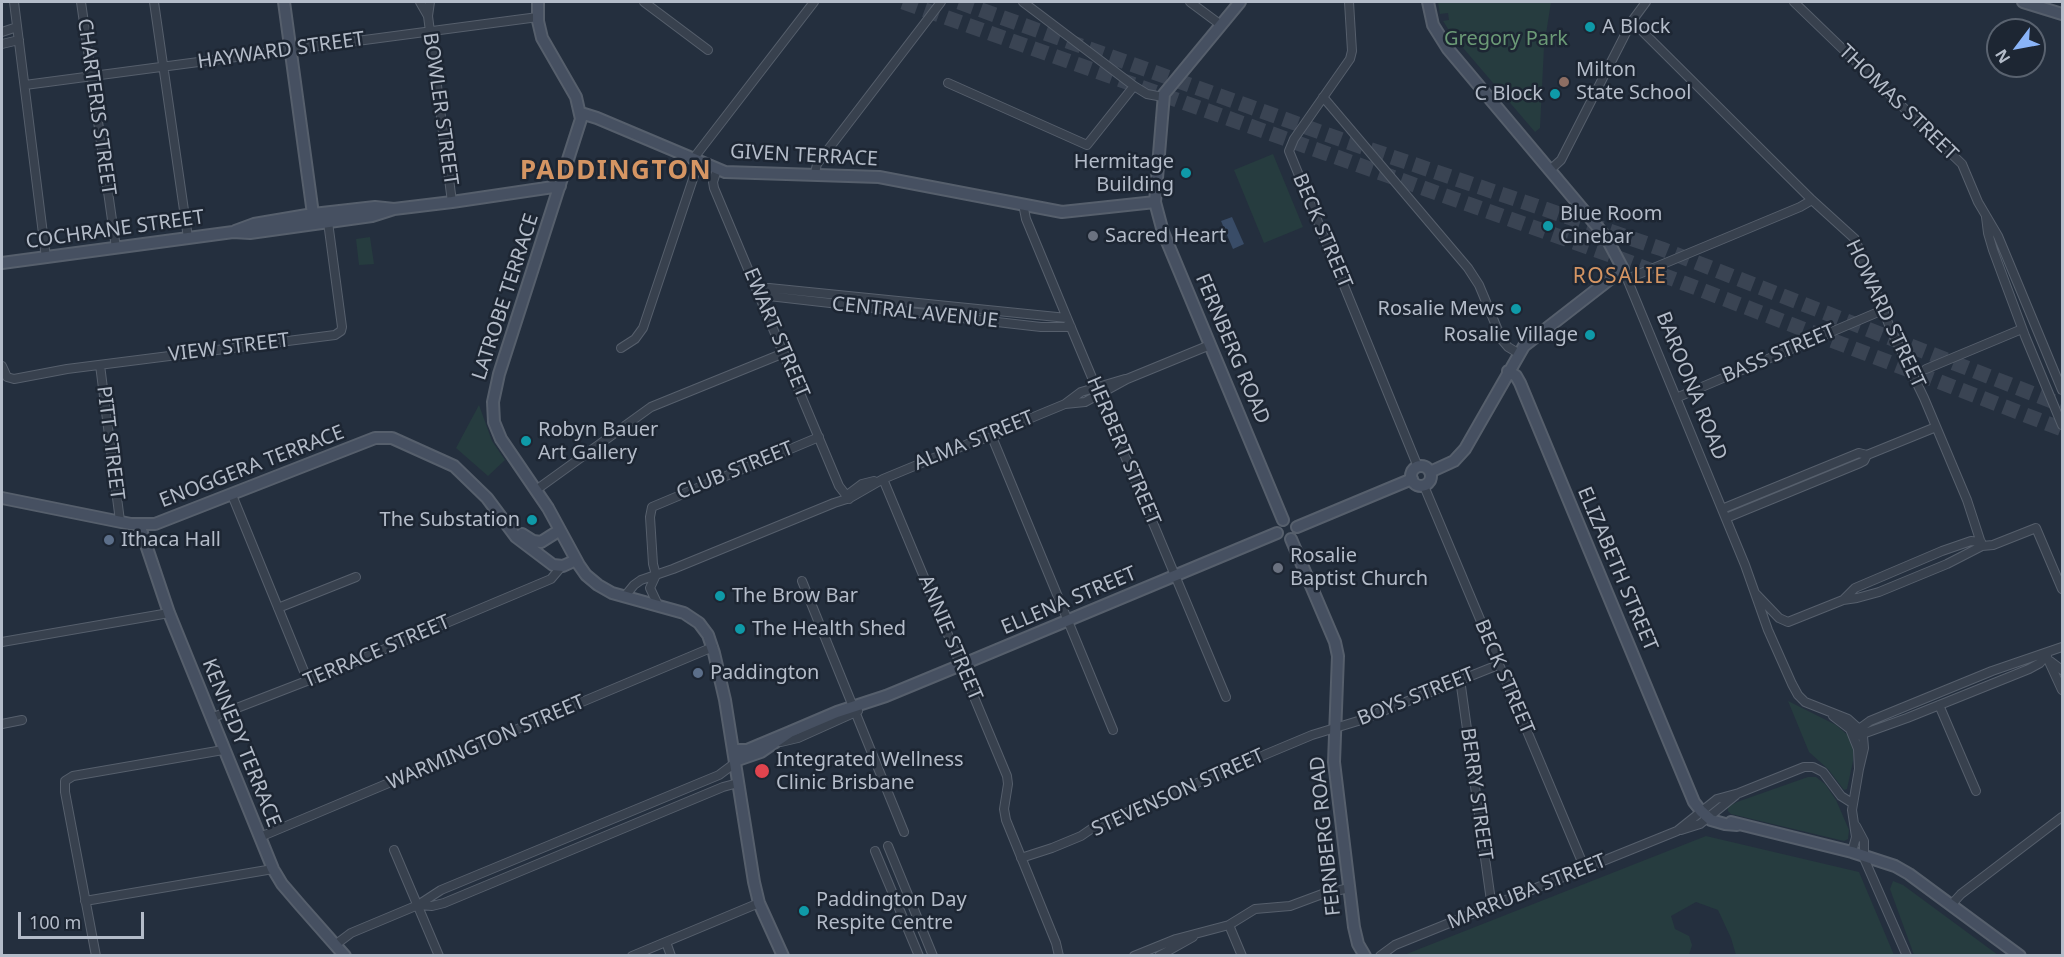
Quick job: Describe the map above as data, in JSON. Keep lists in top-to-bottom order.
{
  "streets": {
    "street": [
      "HAYWARD STREET",
      "THOMAS STREET",
      "CHARTERIS STREET",
      "BOWLER STREET",
      "GIVEN TERRACE",
      "COCHRANE STREET",
      "BECK STREET",
      "LATROBE TERRACE",
      "CENTRAL AVENUE",
      "HOWARD STREET",
      "EWART STREET",
      "VIEW STREET",
      "FERNBERG ROAD",
      "BASS STREET",
      "BAROONA ROAD",
      "ALMA STREET",
      "PITT STREET",
      "HERBERT STREET",
      "ENOGGERA TERRACE",
      "CLUB STREET",
      "ELIZABETH STREET",
      "ELLENA STREET",
      "ANNIE STREET",
      "TERRACE STREET",
      "BOYS STREET",
      "KENNEDY TERRACE",
      "WARMINGTON STREET",
      "STEVENSON STREET",
      "BERRY STREET",
      "MARRUBA STREET"
    ]
  },
  "crossings": [
    ["HAYWARD STREET", "CHARTERIS STREET"],
    ["HAYWARD STREET", "BOWLER STREET"],
    ["CHARTERIS STREET", "COCHRANE STREET"],
    ["BOWLER STREET", "COCHRANE STREET"],
    ["GIVEN TERRACE", "LATROBE TERRACE"],
    ["GIVEN TERRACE", "EWART STREET"],
    ["GIVEN TERRACE", "FERNBERG ROAD"],
    ["GIVEN TERRACE", "HERBERT STREET"],
    ["COCHRANE STREET", "LATROBE TERRACE"],
    ["COCHRANE STREET", "VIEW STREET"],
    ["BECK STREET", "BOYS STREET"],
    ["BECK STREET", "MARRUBA STREET"],
    ["LATROBE TERRACE", "ALMA STREET"],
    ["LATROBE TERRACE", "ELLENA STREET"],
    ["LATROBE TERRACE", "WARMINGTON STREET"],
    ["CENTRAL AVENUE", "EWART STREET"],
    ["CENTRAL AVENUE", "HERBERT STREET"],
    ["HOWARD STREET", "BASS STREET"],
    ["EWART STREET", "ALMA STREET"],
    ["EWART STREET", "CLUB STREET"],
    ["VIEW STREET", "PITT STREET"],
    ["FERNBERG ROAD", "ALMA STREET"],
    ["FERNBERG ROAD", "ELLENA STREET"],
    ["FERNBERG ROAD", "BOYS STREET"],
    ["FERNBERG ROAD", "STEVENSON STREET"],
    ["BASS STREET", "BAROONA ROAD"],
    ["ALMA STREET", "HERBERT STREET"],
    ["ALMA STREET", "CLUB STREET"],
    ["ALMA STREET", "ANNIE STREET"],
    ["PITT STREET", "ENOGGERA TERRACE"],
    ["HERBERT STREET", "ELLENA STREET"],
    ["ENOGGERA TERRACE", "TERRACE STREET"],
    ["ENOGGERA TERRACE", "KENNEDY TERRACE"],
    ["ELIZABETH STREET", "MARRUBA STREET"],
    ["ELLENA STREET", "ANNIE STREET"],
    ["ANNIE STREET", "STEVENSON STREET"],
    ["TERRACE STREET", "KENNEDY TERRACE"],
    ["BOYS STREET", "STEVENSON STREET"],
    ["BOYS STREET", "BERRY STREET"],
    ["KENNEDY TERRACE", "WARMINGTON STREET"],
    ["BERRY STREET", "MARRUBA STREET"]
  ],
  "districts": ["PADDINGTON", "ROSALIE"],
  "parks": ["Gregory Park"],
  "places": [
    "A Block",
    "Milton State School",
    "C Block",
    "Hermitage Building",
    "Blue Room Cinebar",
    "Sacred Heart",
    "Rosalie Mews",
    "Rosalie Village",
    "Robyn Bauer Art Gallery",
    "The Substation",
    "Ithaca Hall",
    "Rosalie Baptist Church",
    "The Brow Bar",
    "The Health Shed",
    "Paddington",
    "Integrated Wellness Clinic Brisbane",
    "Paddington Day Respite Centre"
  ],
  "scale_bar": "100 m",
  "north": "bottom left"
}
